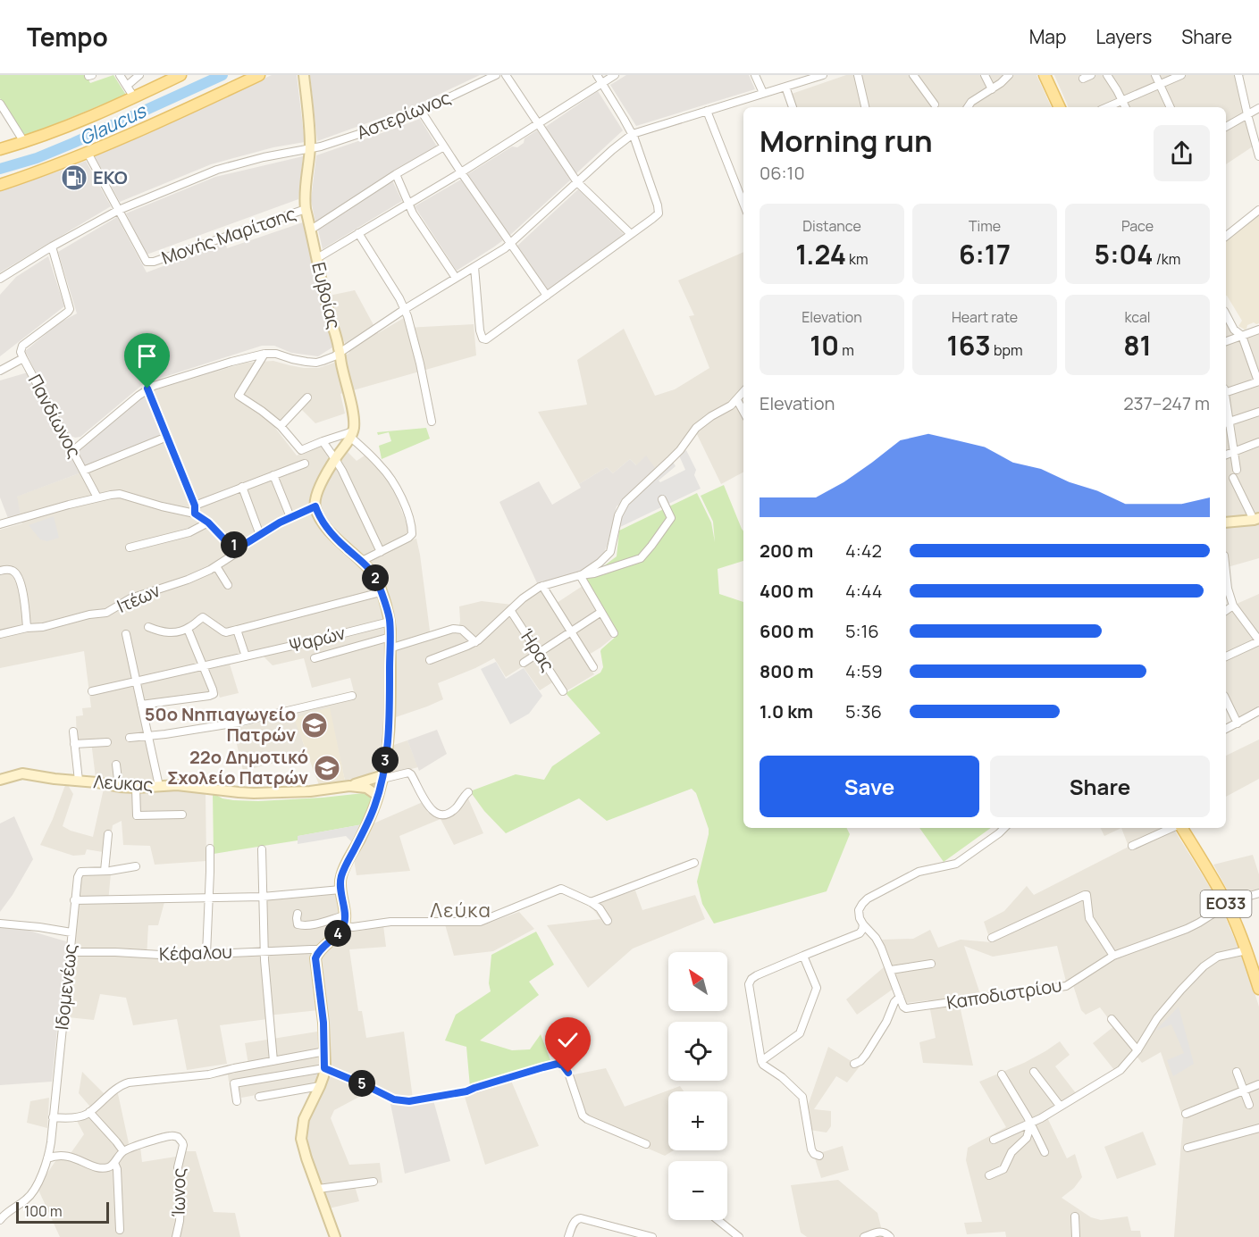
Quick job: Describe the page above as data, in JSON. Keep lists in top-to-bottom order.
{
  "streets": {
    "main road": ["Ευβοίας", "Λεύκας", "ΕΟ33"],
    "street": [
      "Αστερίωνος",
      "Μονής Μαρίτσης",
      "Πανδίωνος",
      "Ιτέων",
      "Ψαρών",
      "Ήρας",
      "Κέφαλου",
      "Ιδομενέως",
      "Καποδιστρίου",
      "Ίωνος"
    ]
  },
  "crossings": [
    ["Αστερίωνος", "Μονής Μαρίτσης"],
    ["Αστερίωνος", "Ευβοίας"],
    ["Μονής Μαρίτσης", "Ευβοίας"],
    ["ΕΟ33", "Καποδιστρίου"],
    ["Κέφαλου", "Ιδομενέως"]
  ],
  "districts": ["Λεύκα"],
  "water": ["Glaucus"],
  "places": {
    "fuel station": ["EKO"],
    "school or university": ["50o Νηπιαγωγείο Πατρών", "22ο Δημοτικό Σχολείο Πατρών"]
  },
  "scale_bar": "100 m",
  "north": "top left",
  "page": {
    "header": "Tempo",
    "nav": ["Map", "Layers", "Share"],
    "heading": ["Morning run", "06:10"],
    "stats": [
      ["Distance", "1.24 km"],
      ["Time", "6:17"],
      ["Pace", "5:04 /km"],
      ["Elevation", "10 m"],
      ["Heart rate", "163 bpm"],
      ["kcal", "81"]
    ],
    "chart": ["Elevation", "237–247 m"],
    "list": [
      {
        "name": "200 m",
        "note": "4:42"
      },
      {
        "name": "400 m",
        "note": "4:44"
      },
      {
        "name": "600 m",
        "note": "5:16"
      },
      {
        "name": "800 m",
        "note": "4:59"
      },
      {
        "name": "1.0 km",
        "note": "5:36"
      }
    ],
    "pins": [
      "1",
      "2",
      "3",
      "4",
      "5"
    ],
    "buttons": ["Save", "Share"],
    "map_buttons": ["+", "−"],
    "scale": "100 m"
  }
}
